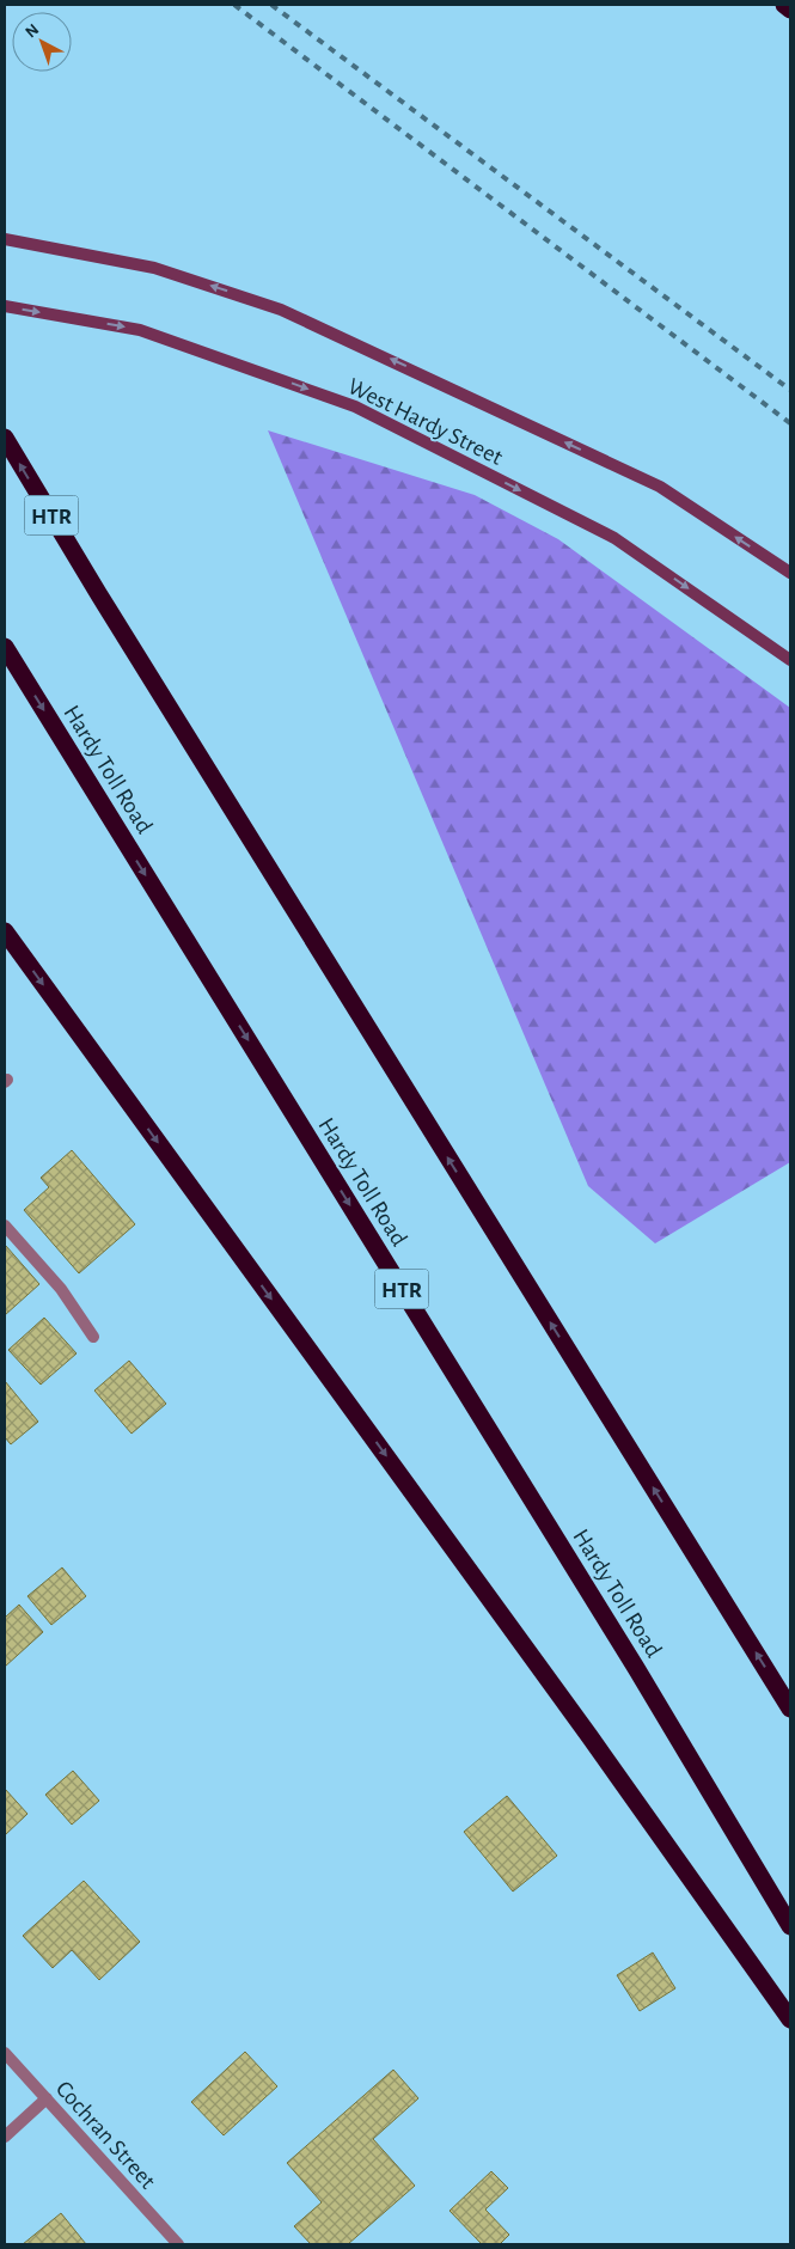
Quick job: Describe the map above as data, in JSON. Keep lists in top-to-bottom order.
{
  "streets": {
    "highway": ["HTR", "Hardy Toll Road"],
    "main road": ["West Hardy Street"],
    "street": ["Cochran Street"]
  },
  "north": "top left"
}
